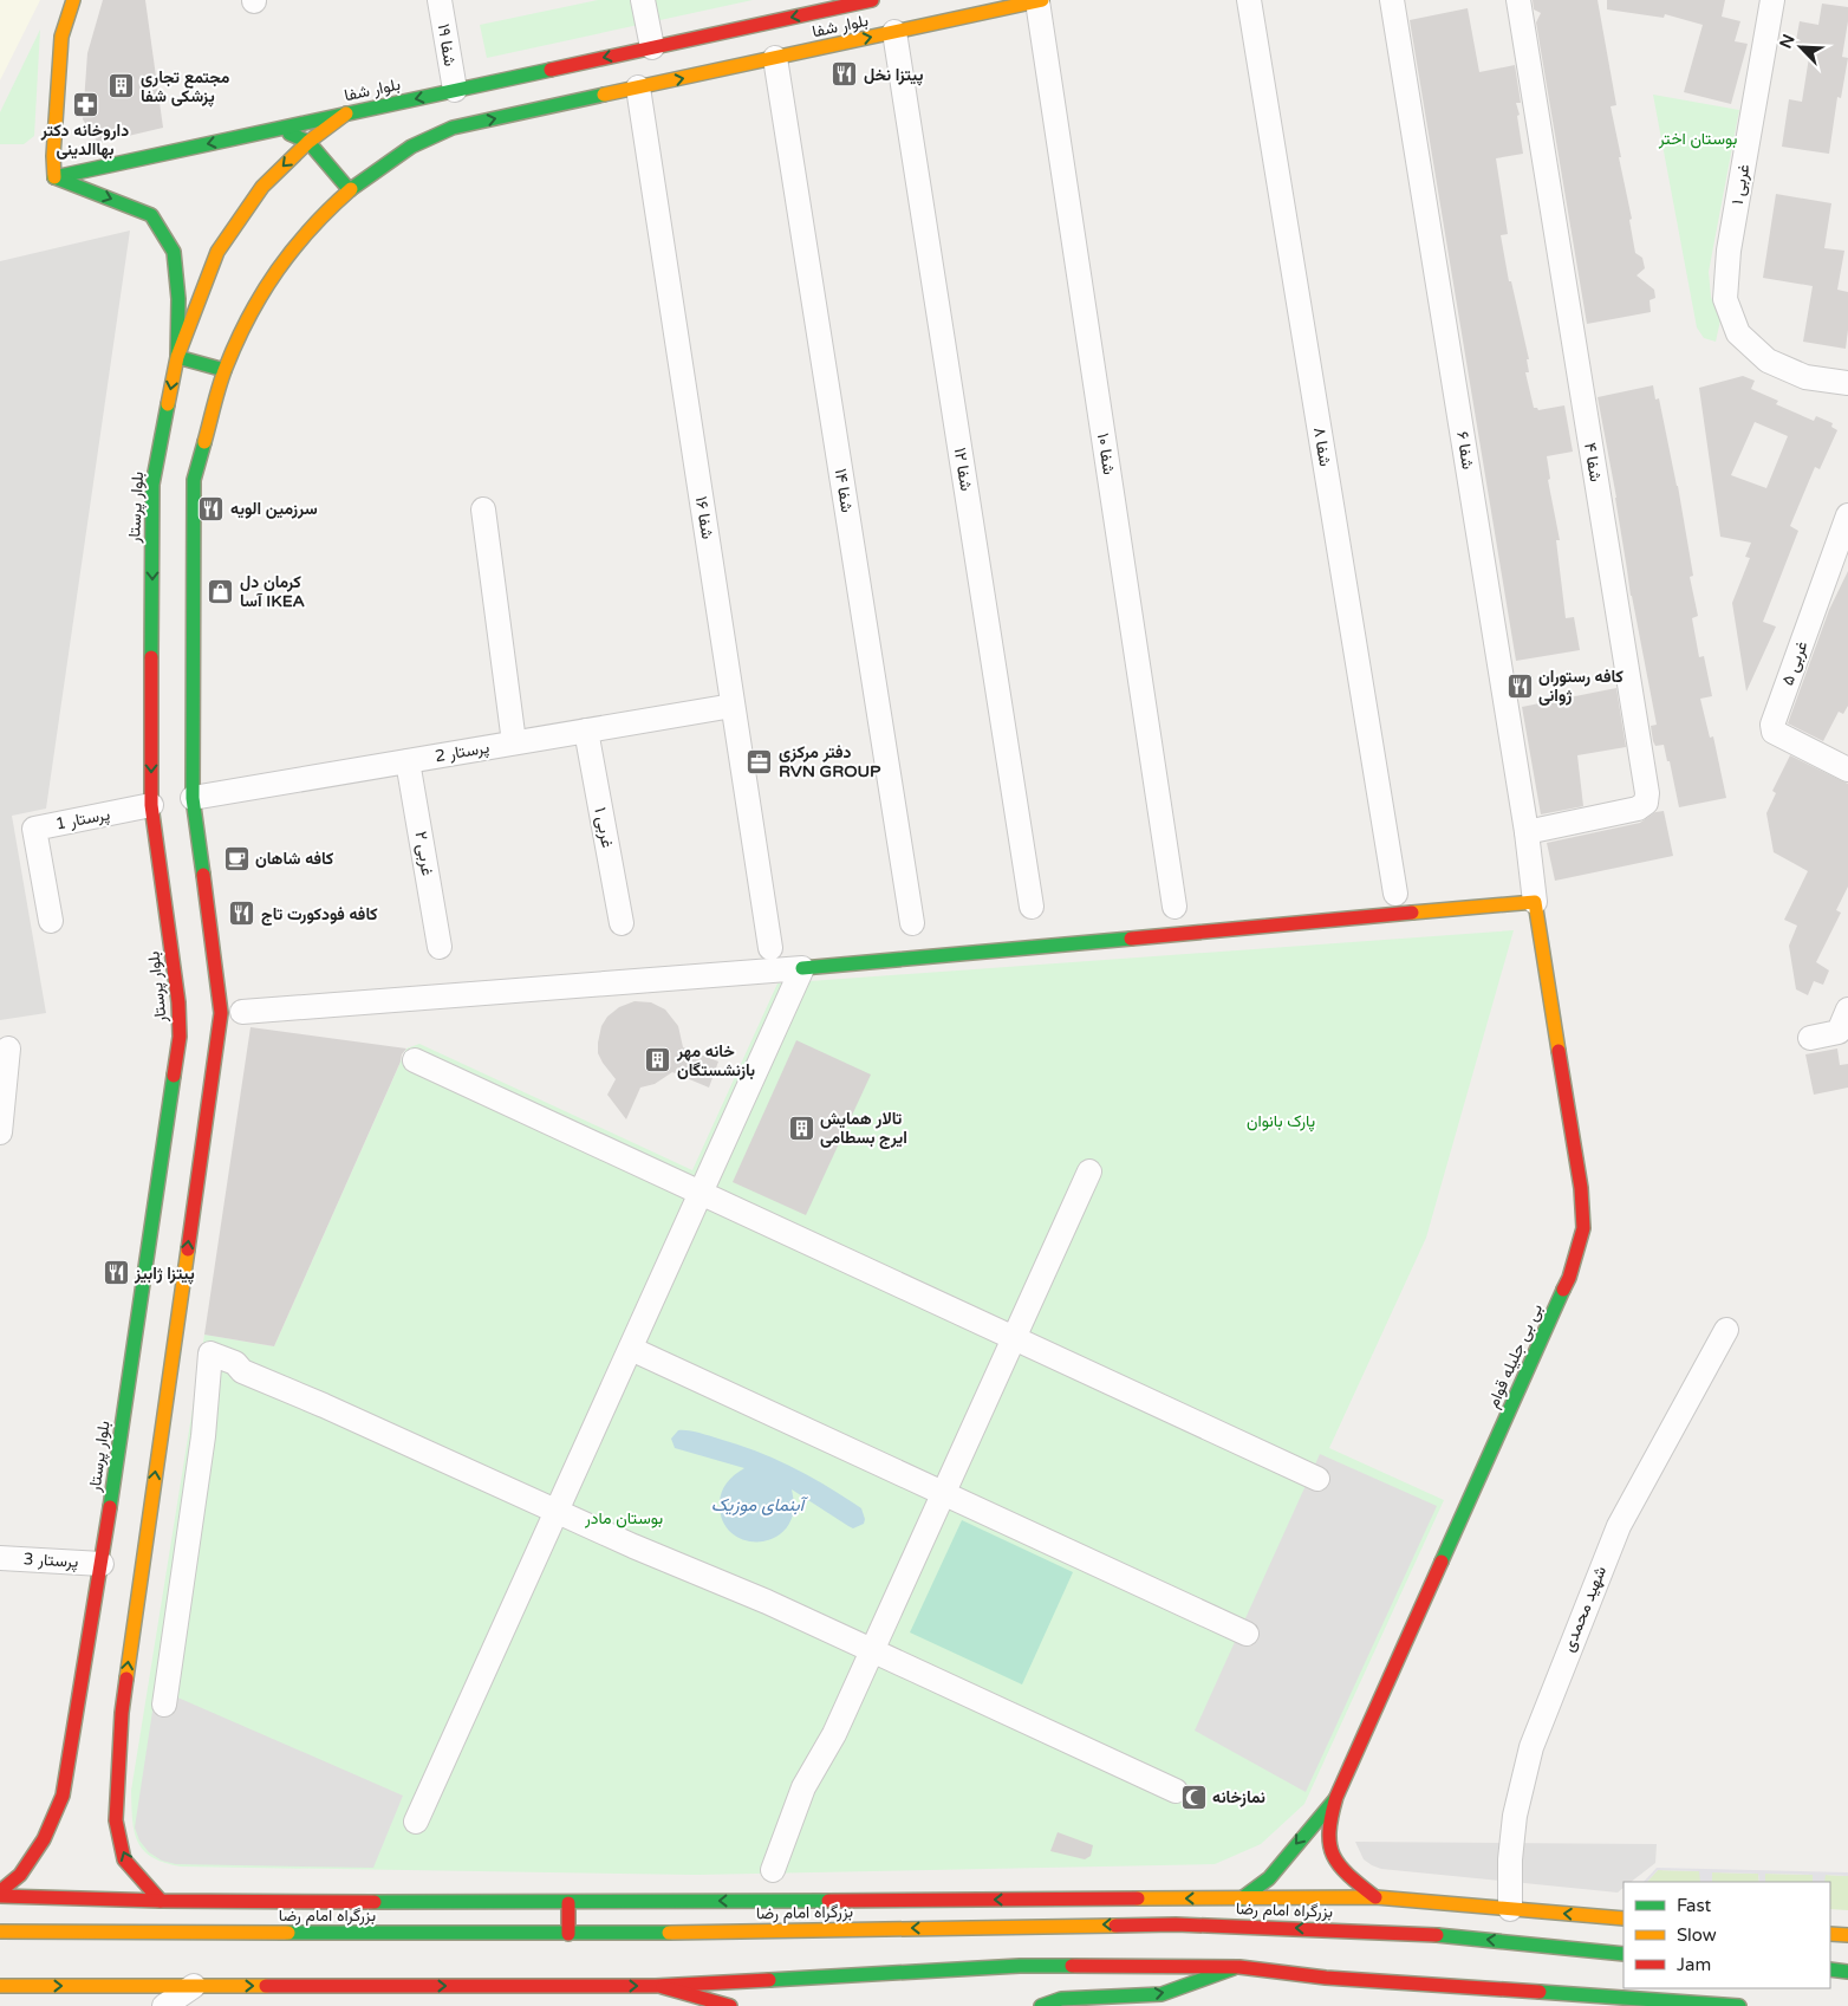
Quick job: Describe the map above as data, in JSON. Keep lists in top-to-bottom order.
{
  "streets": {
    "main road": [
      "بلوار شفا",
      "بلوار پرستار",
      "بی بی جلیله قوام",
      "بزرگراه امام رضا"
    ],
    "street": [
      "شفا ۱۹",
      "غربی ۱",
      "شفا ۸",
      "شفا ۶",
      "شفا ۱۰",
      "شفا ۴",
      "شفا ۱۲",
      "شفا ۱۴",
      "شفا ۱۶",
      "غربی ۵",
      "پرستار 2",
      "پرستار 1",
      "۱ غربی",
      "۲ غربی",
      "پرستار 3",
      "شهید محمدی"
    ]
  },
  "crossings": [
    ["بلوار شفا", "شفا ۱۹"],
    ["بلوار شفا", "شفا ۱۰"],
    ["بلوار شفا", "شفا ۱۲"],
    ["بلوار شفا", "شفا ۱۴"],
    ["بلوار شفا", "بلوار پرستار"],
    ["بلوار شفا", "شفا ۱۶"],
    ["شفا ۶", "شفا ۴"],
    ["شفا ۶", "بی بی جلیله قوام"],
    ["بلوار پرستار", "پرستار 1"],
    ["بلوار پرستار", "پرستار 3"],
    ["شفا ۱۶", "پرستار 2"],
    ["پرستار 2", "۱ غربی"],
    ["پرستار 2", "۲ غربی"]
  ],
  "water": ["آبنمای موزیک"],
  "parks": ["بوستان اختر", "پارک بانوان", "بوستان مادر"],
  "places": {
    "restaurant": [
      "پیتزا نخل",
      "سرزمین الویه",
      "کافه رستوران ژوانی",
      "کافه فودکورت تاج",
      "پیتزا ژابیز"
    ],
    "building": ["مجتمع تجاری پزشکی شفا", "خانه مهر بازنشستگان", "تالار همایش ایرج بسطامی"],
    "pharmacy": ["داروخانه دکتر بهاالدینی"],
    "shop": ["کرمان دل آسا IKEA"],
    "office": ["دفتر مرکزی RVN GROUP"],
    "cafe": ["کافه شاهان"],
    "mosque": ["نمازخانه"]
  },
  "legend": ["Fast", "Slow", "Jam"],
  "north": "top left"
}
